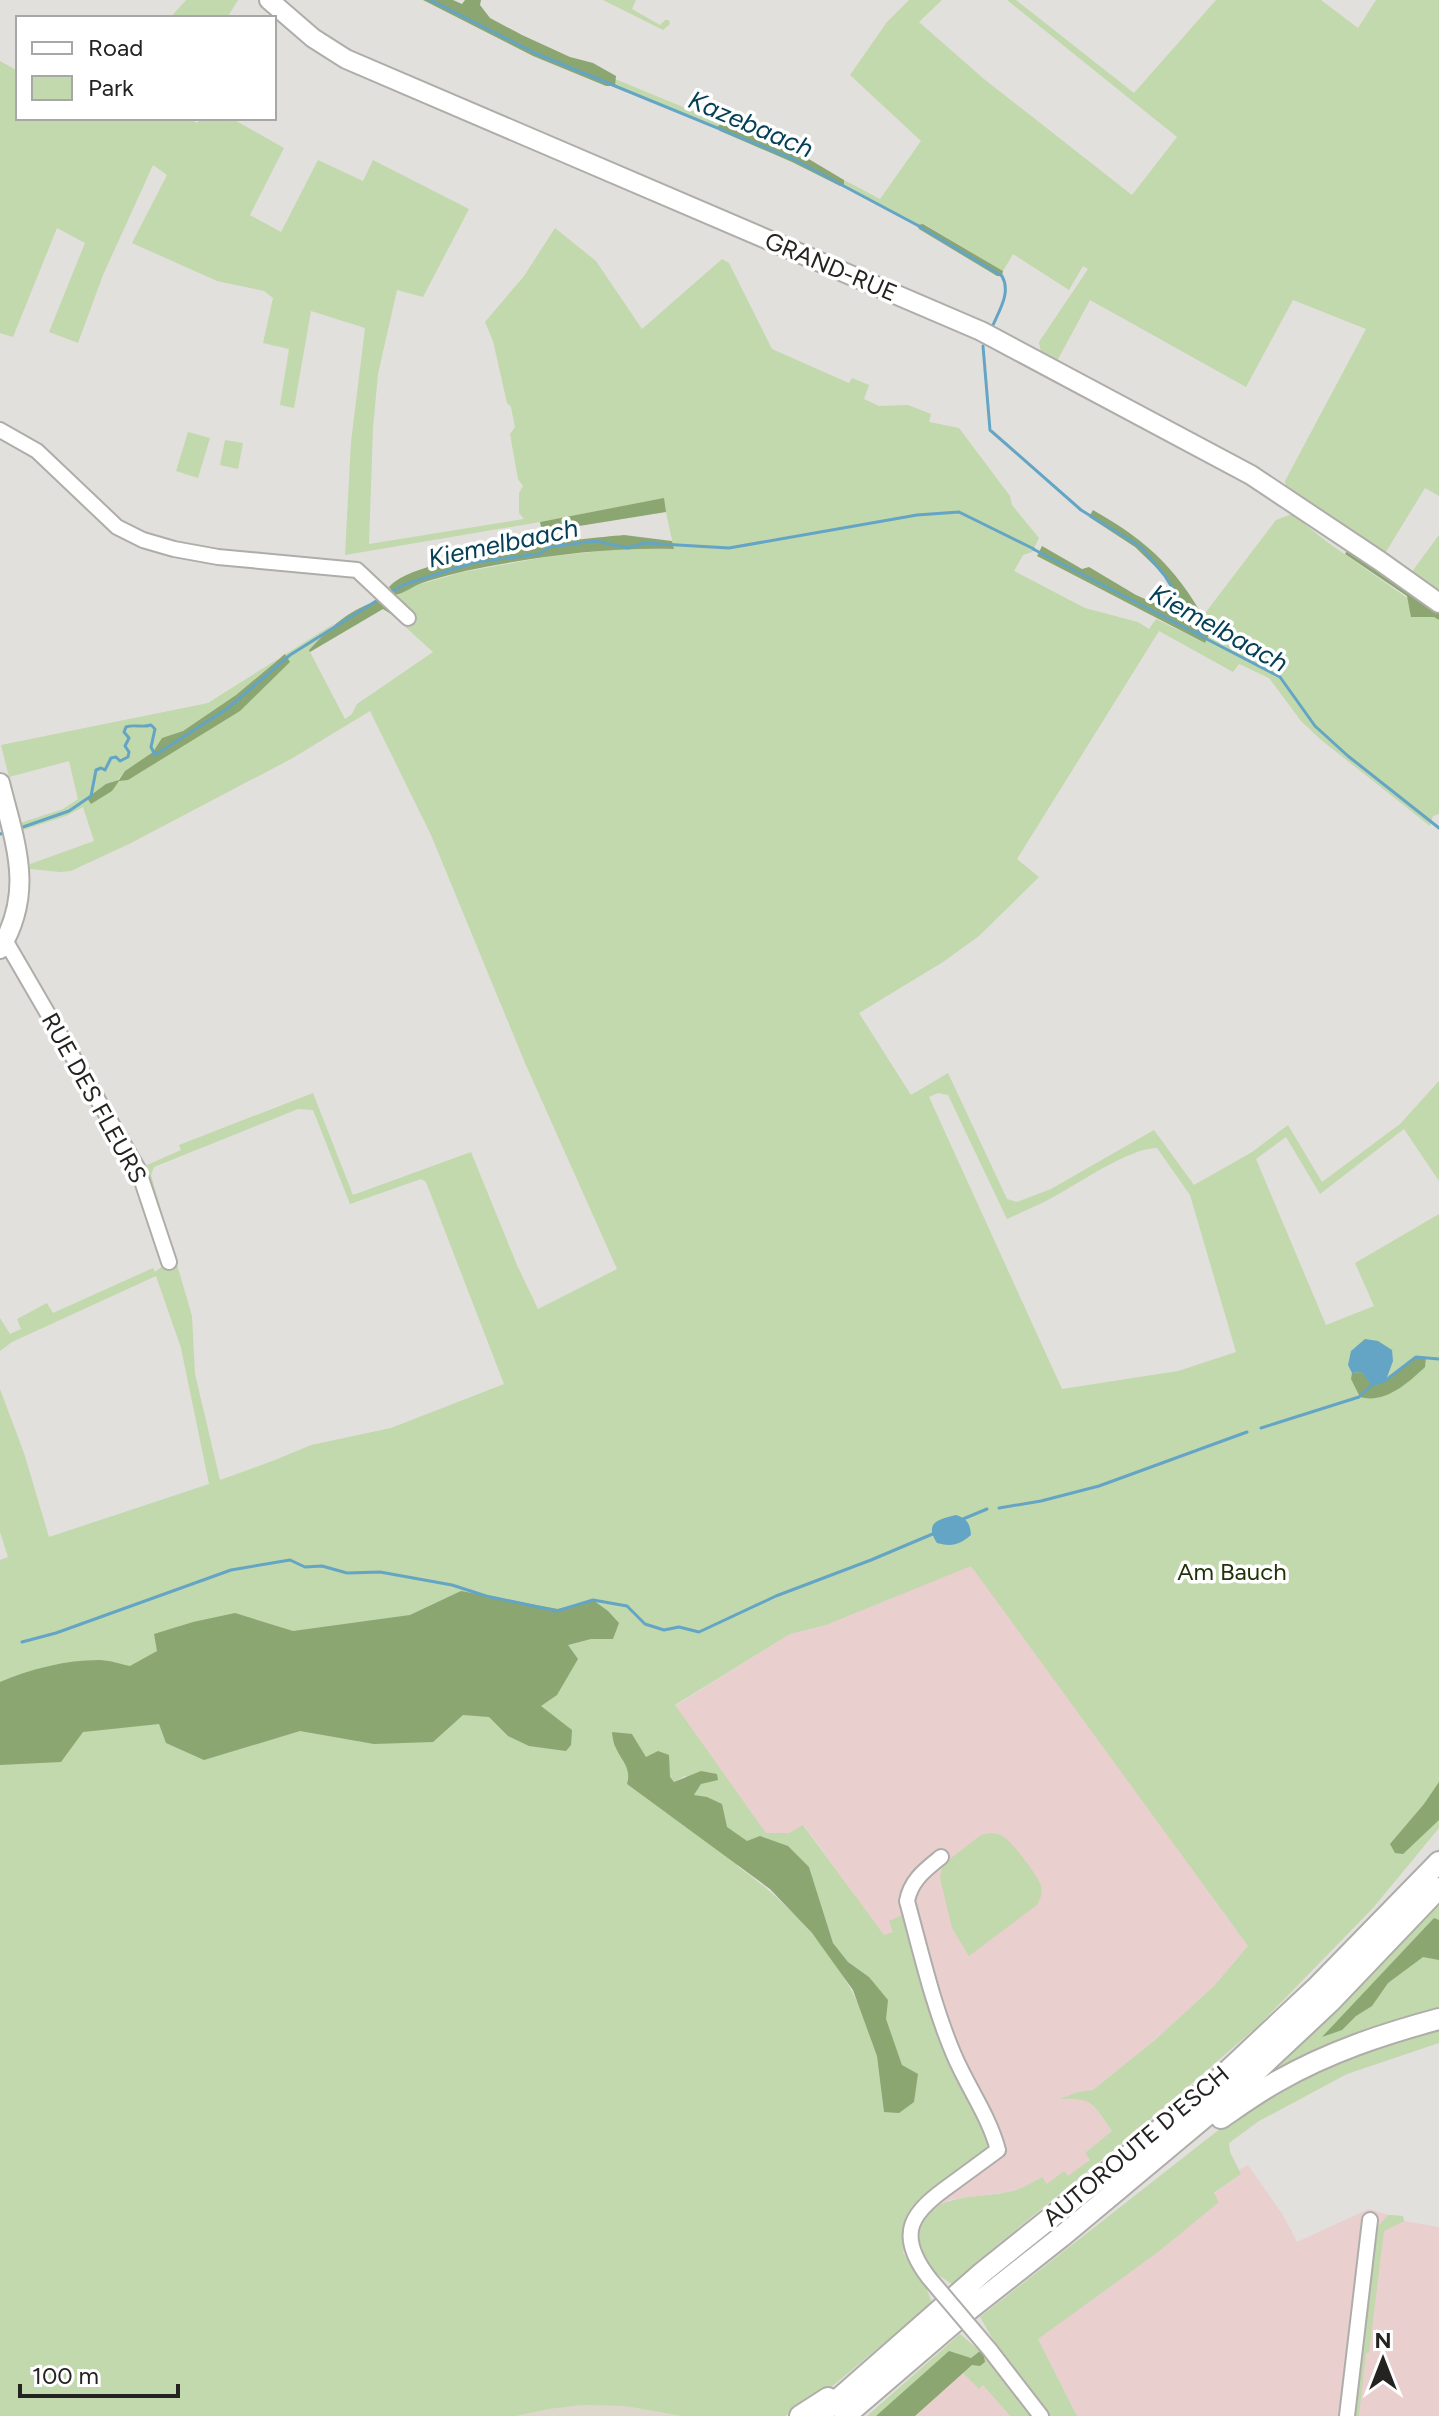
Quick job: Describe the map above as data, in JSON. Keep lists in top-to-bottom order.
{
  "streets": {
    "highway": ["AUTOROUTE D'ESCH"],
    "main road": ["GRAND-RUE"],
    "street": ["RUE DES FLEURS"]
  },
  "water": ["Kazebaach", "Kiemelbaach"],
  "parks": ["Am Bauch"],
  "legend": ["Road", "Park"],
  "scale_bar": "100 m",
  "north": "top"
}
